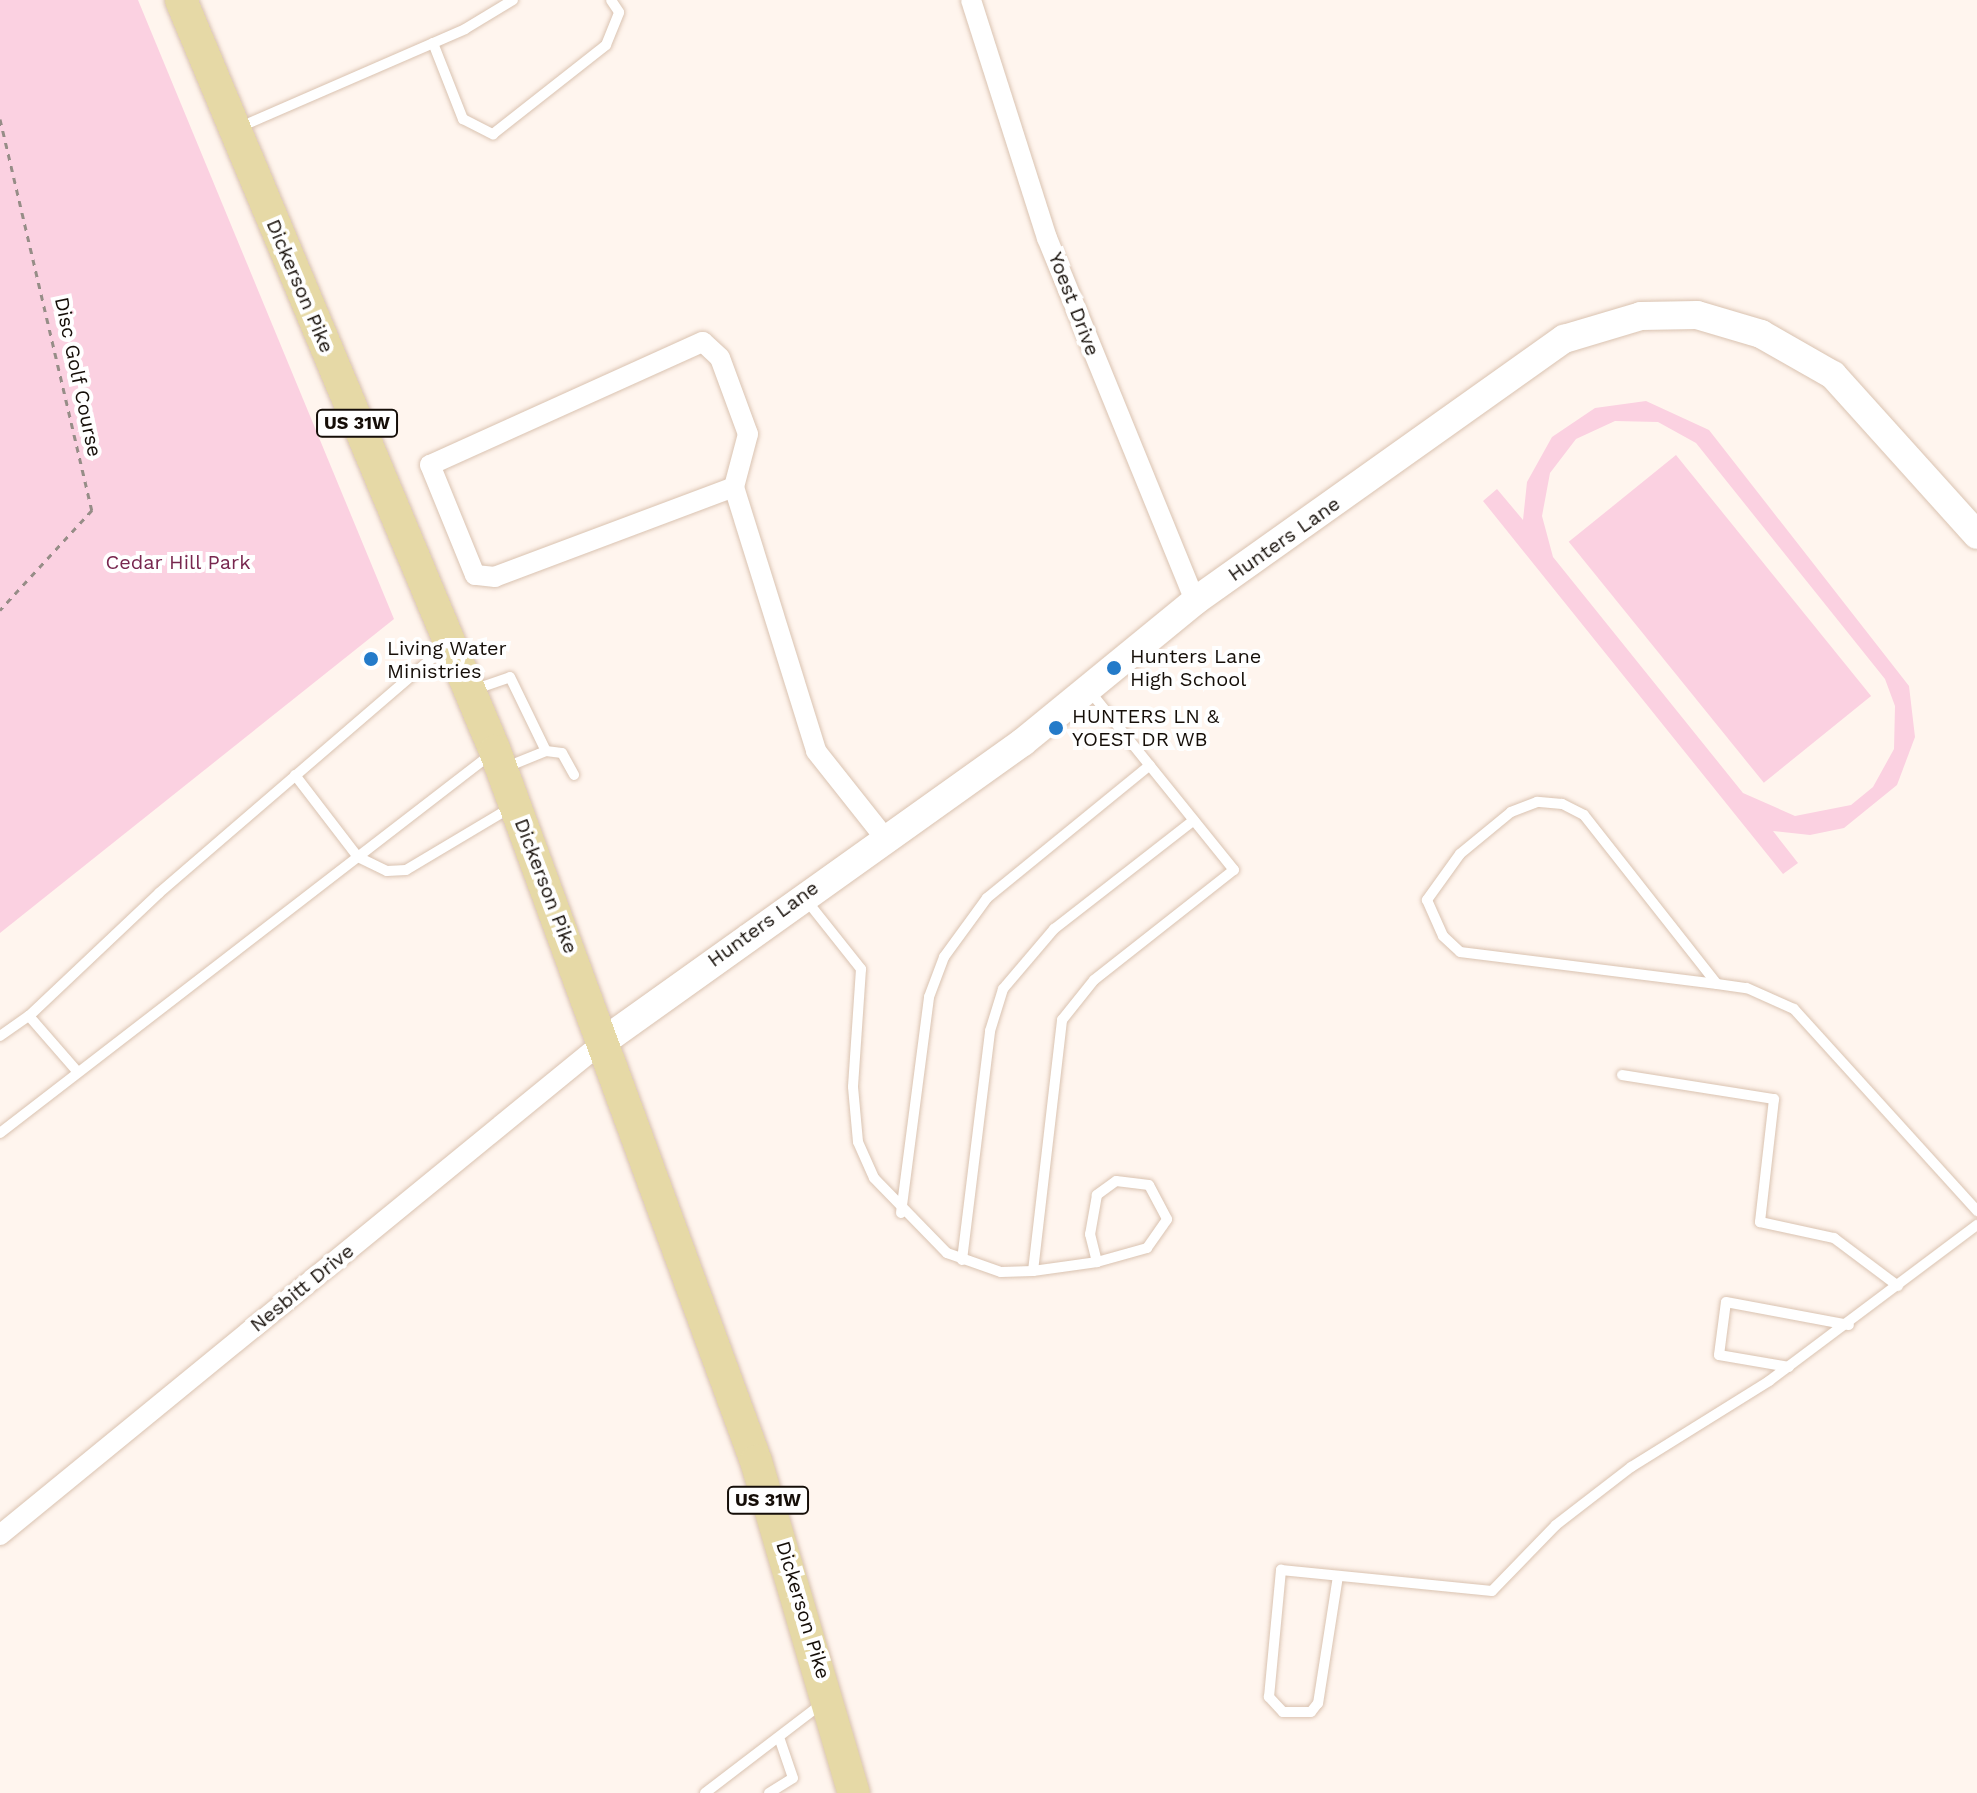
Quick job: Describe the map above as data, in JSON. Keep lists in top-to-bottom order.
{
  "streets": {
    "main road": ["Dickerson Pike", "US 31W"],
    "street": ["Yoest Drive", "Hunters Lane", "Nesbitt Drive"],
    "path": ["Disc Golf Course"]
  },
  "crossings": [
    ["Dickerson Pike", "Hunters Lane"],
    ["Dickerson Pike", "Nesbitt Drive"],
    ["Yoest Drive", "Hunters Lane"],
    ["Hunters Lane", "Nesbitt Drive"]
  ],
  "parks": ["Cedar Hill Park"],
  "places": ["Living Water Ministries", "Hunters Lane High School", "HUNTERS LN & YOEST DR WB"]
}
